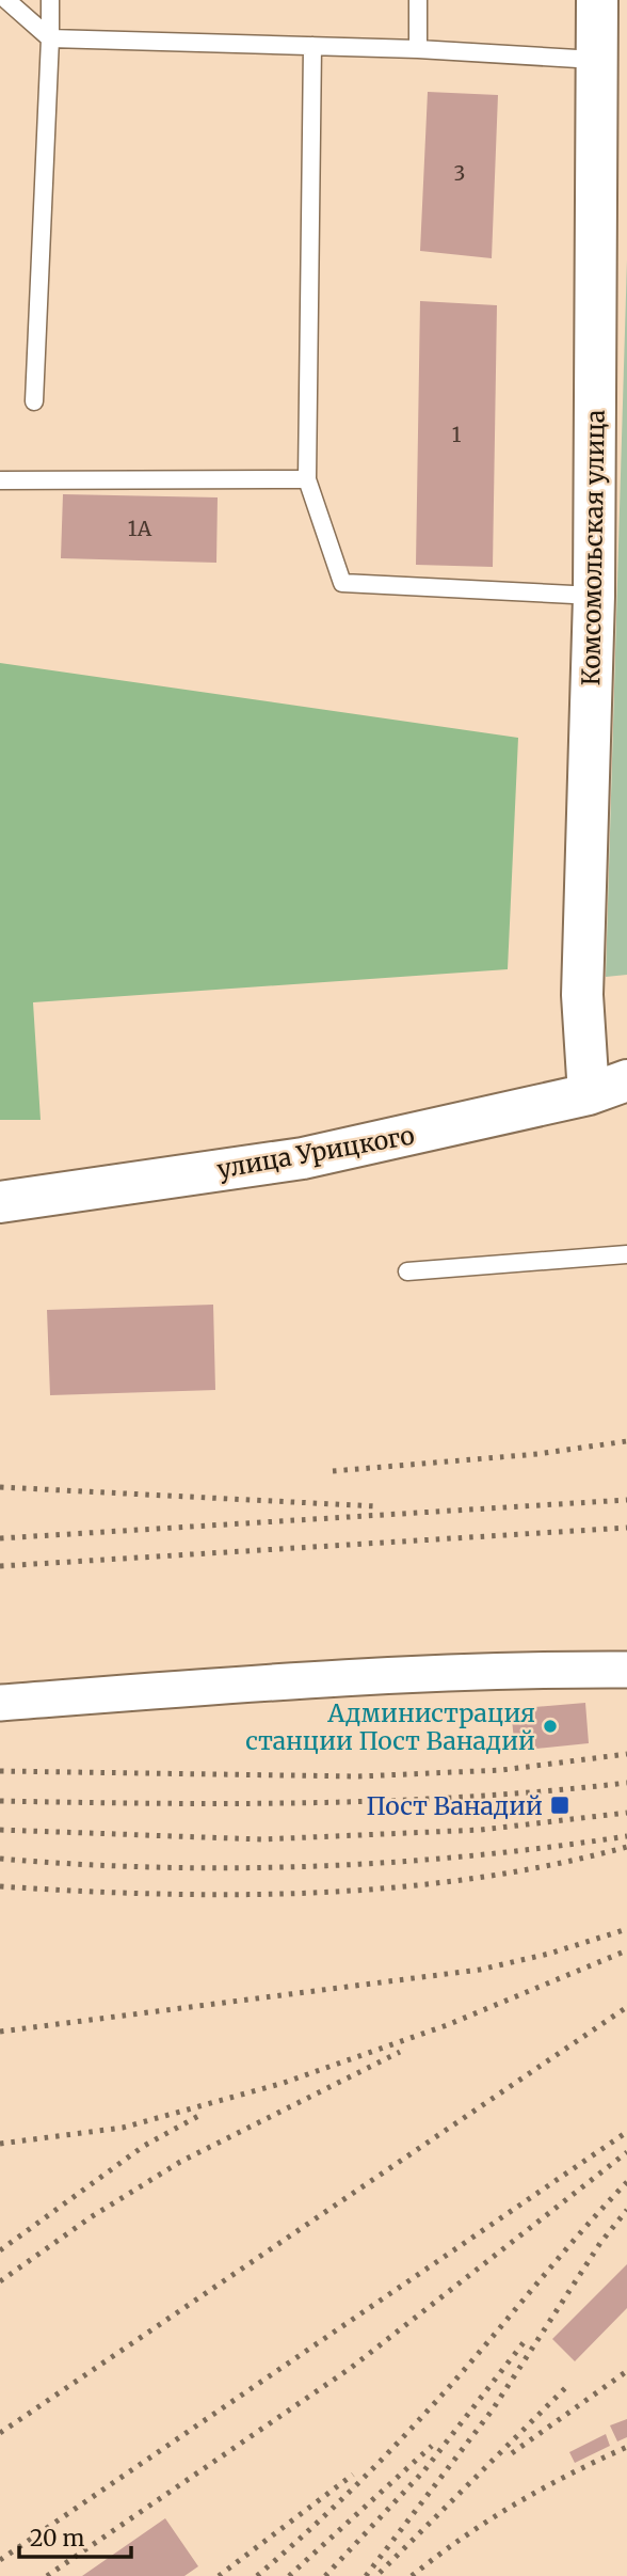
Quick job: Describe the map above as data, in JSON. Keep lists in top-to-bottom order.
{
  "streets": {
    "street": ["Комсомольская улица", "улица Урицкого"]
  },
  "crossings": [
    ["Комсомольская улица", "улица Урицкого"]
  ],
  "places": {
    "other": ["Администрация станции Пост Ванадий"],
    "transit": ["Пост Ванадий"]
  },
  "house_numbers": ["3", "1", "1А"],
  "scale_bar": "20 m"
}
